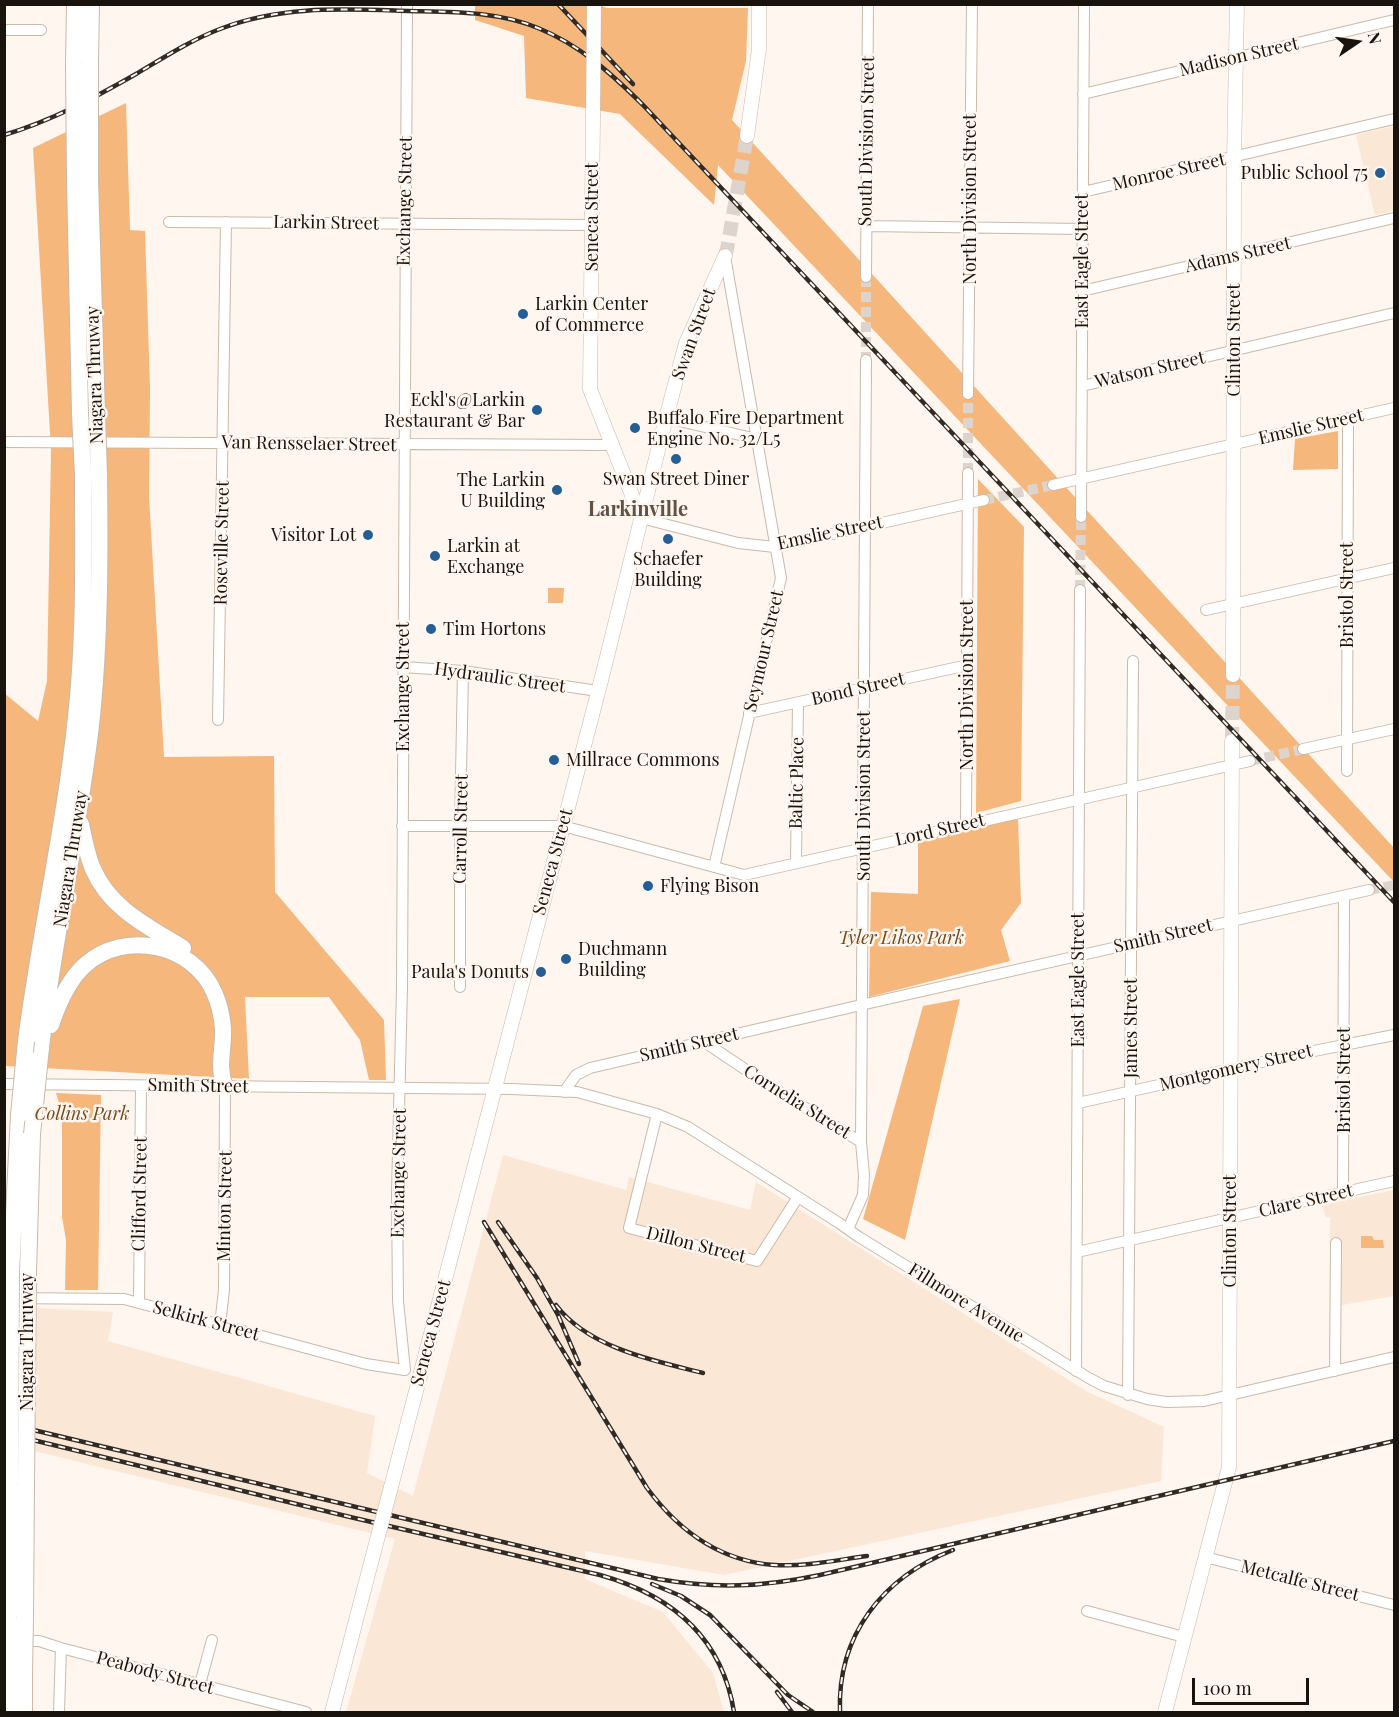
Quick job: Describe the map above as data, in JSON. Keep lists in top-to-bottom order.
{
  "streets": {
    "highway": ["Niagara Thruway"],
    "main road": ["Seneca Street", "Swan Street", "Clinton Street"],
    "street": [
      "Madison Street",
      "South Division Street",
      "Monroe Street",
      "North Division Street",
      "Exchange Street",
      "Larkin Street",
      "Adams Street",
      "East Eagle Street",
      "Watson Street",
      "Emslie Street",
      "Van Rensselaer Street",
      "Roseville Street",
      "Bristol Street",
      "Seymour Street",
      "Hydraulic Street",
      "Bond Street",
      "Baltic Place",
      "Carroll Street",
      "Lord Street",
      "Smith Street",
      "James Street",
      "Montgomery Street",
      "Cornelia Street",
      "Clifford Street",
      "Clare Street",
      "Minton Street",
      "Dillon Street",
      "Fillmore Avenue",
      "Selkirk Street",
      "Metcalfe Street",
      "Peabody Street"
    ]
  },
  "crossings": [
    ["Madison Street", "East Eagle Street"],
    ["Madison Street", "Clinton Street"],
    ["South Division Street", "Emslie Street"],
    ["South Division Street", "Bond Street"],
    ["South Division Street", "Lord Street"],
    ["South Division Street", "Smith Street"],
    ["South Division Street", "Cornelia Street"],
    ["South Division Street", "Fillmore Avenue"],
    ["Monroe Street", "East Eagle Street"],
    ["Monroe Street", "Clinton Street"],
    ["North Division Street", "Emslie Street"],
    ["North Division Street", "Bond Street"],
    ["North Division Street", "Lord Street"],
    ["Exchange Street", "Larkin Street"],
    ["Exchange Street", "Van Rensselaer Street"],
    ["Exchange Street", "Hydraulic Street"],
    ["Exchange Street", "Lord Street"],
    ["Exchange Street", "Smith Street"],
    ["Exchange Street", "Selkirk Street"],
    ["Seneca Street", "Larkin Street"],
    ["Seneca Street", "Swan Street"],
    ["Seneca Street", "Emslie Street"],
    ["Seneca Street", "Van Rensselaer Street"],
    ["Seneca Street", "Hydraulic Street"],
    ["Seneca Street", "Lord Street"],
    ["Seneca Street", "Smith Street"],
    ["Larkin Street", "Roseville Street"],
    ["Adams Street", "East Eagle Street"],
    ["Adams Street", "Clinton Street"],
    ["East Eagle Street", "Watson Street"],
    ["East Eagle Street", "Emslie Street"],
    ["East Eagle Street", "Lord Street"],
    ["East Eagle Street", "Smith Street"],
    ["East Eagle Street", "Montgomery Street"],
    ["East Eagle Street", "Clare Street"],
    ["East Eagle Street", "Fillmore Avenue"],
    ["Swan Street", "Emslie Street"],
    ["Swan Street", "Seymour Street"],
    ["Clinton Street", "Watson Street"],
    ["Clinton Street", "Emslie Street"],
    ["Clinton Street", "Lord Street"],
    ["Clinton Street", "Smith Street"],
    ["Clinton Street", "Montgomery Street"],
    ["Clinton Street", "Clare Street"],
    ["Clinton Street", "Fillmore Avenue"],
    ["Clinton Street", "Metcalfe Street"],
    ["Emslie Street", "Bristol Street"],
    ["Emslie Street", "Seymour Street"],
    ["Van Rensselaer Street", "Roseville Street"],
    ["Bristol Street", "Smith Street"],
    ["Bristol Street", "Montgomery Street"],
    ["Bristol Street", "Clare Street"],
    ["Seymour Street", "Bond Street"],
    ["Seymour Street", "Lord Street"],
    ["Hydraulic Street", "Carroll Street"],
    ["Bond Street", "Baltic Place"],
    ["Baltic Place", "Lord Street"],
    ["Carroll Street", "Lord Street"],
    ["Lord Street", "James Street"],
    ["Smith Street", "James Street"],
    ["Smith Street", "Cornelia Street"],
    ["Smith Street", "Clifford Street"],
    ["Smith Street", "Minton Street"],
    ["Smith Street", "Fillmore Avenue"],
    ["James Street", "Montgomery Street"],
    ["James Street", "Clare Street"],
    ["James Street", "Fillmore Avenue"],
    ["Clifford Street", "Selkirk Street"],
    ["Minton Street", "Selkirk Street"],
    ["Dillon Street", "Fillmore Avenue"]
  ],
  "districts": ["Larkinville"],
  "parks": ["Tyler Likos Park", "Collins Park"],
  "places": [
    "Public School 75",
    "Larkin Center of Commerce",
    "Eckl's@Larkin Restaurant & Bar",
    "Buffalo Fire Department Engine No. 32/L5",
    "Swan Street Diner",
    "The Larkin U Building",
    "Visitor Lot",
    "Schaefer Building",
    "Larkin at Exchange",
    "Tim Hortons",
    "Millrace Commons",
    "Flying Bison",
    "Duchmann Building",
    "Paula's Donuts"
  ],
  "scale_bar": "100 m",
  "north": "right"
}
